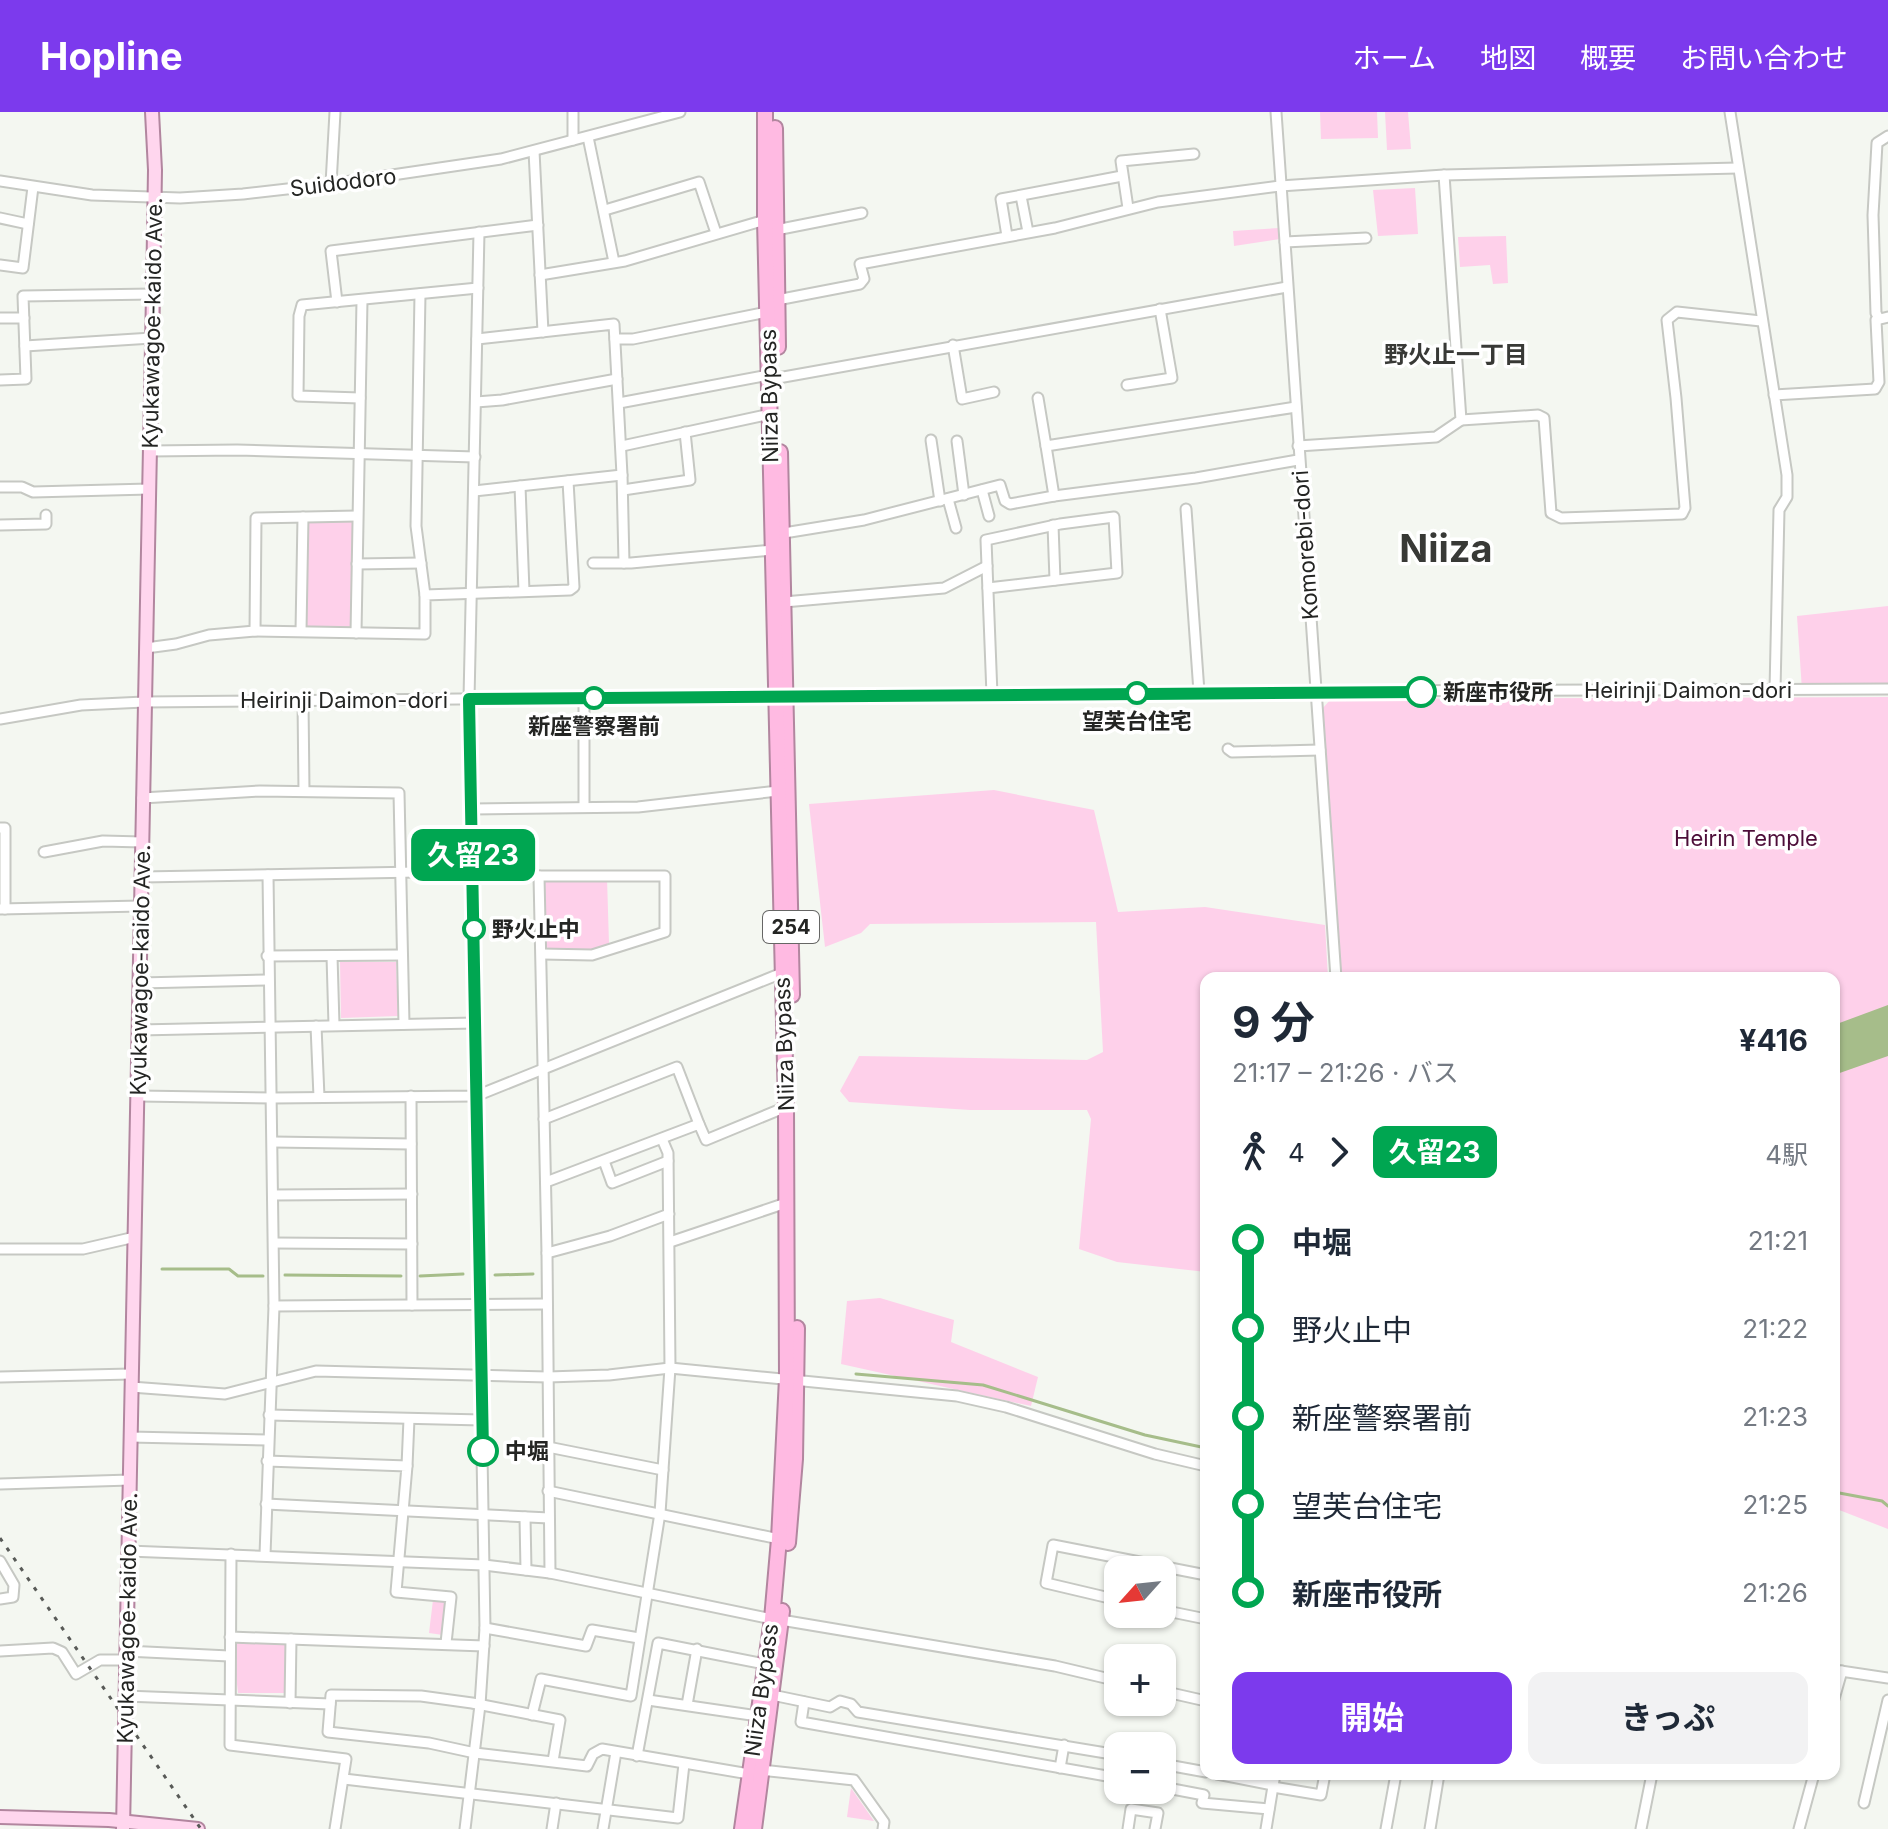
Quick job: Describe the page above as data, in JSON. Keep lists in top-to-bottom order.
{
  "streets": {
    "highway": ["Niiza Bypass", "254"],
    "main road": ["Kyukawagoe-kaido Ave."],
    "street": ["Suidodoro", "Komorebi-dori", "Heirinji Daimon-dori"]
  },
  "crossings": [
    ["Suidodoro", "Kyukawagoe-kaido Ave."],
    ["Kyukawagoe-kaido Ave.", "Heirinji Daimon-dori"],
    ["Niiza Bypass", "Heirinji Daimon-dori"],
    ["Komorebi-dori", "Heirinji Daimon-dori"]
  ],
  "districts": ["野火止一丁目", "Niiza"],
  "parks": ["Heirin Temple"],
  "places": [
    "新座市役所",
    "望芙台住宅",
    "新座警察署前",
    "野火止中",
    "中堀"
  ],
  "lines": ["bus line 久留23"],
  "north": "bottom left",
  "page": {
    "header": "Hopline",
    "nav": [
      "ホーム",
      "地図",
      "概要",
      "お問い合わせ"
    ],
    "on_map": "久留23",
    "heading": ["9 分", "21:17 – 21:26 · バス", "¥416"],
    "legs": ["4", "久留23", "4駅"],
    "list": [
      {
        "name": "中堀",
        "value": "21:21"
      },
      {
        "name": "野火止中",
        "value": "21:22"
      },
      {
        "name": "新座警察署前",
        "value": "21:23"
      },
      {
        "name": "望芙台住宅",
        "value": "21:25"
      },
      {
        "name": "新座市役所",
        "value": "21:26"
      }
    ],
    "map_buttons": ["+", "−"],
    "buttons": ["開始", "きっぷ"]
  }
}
